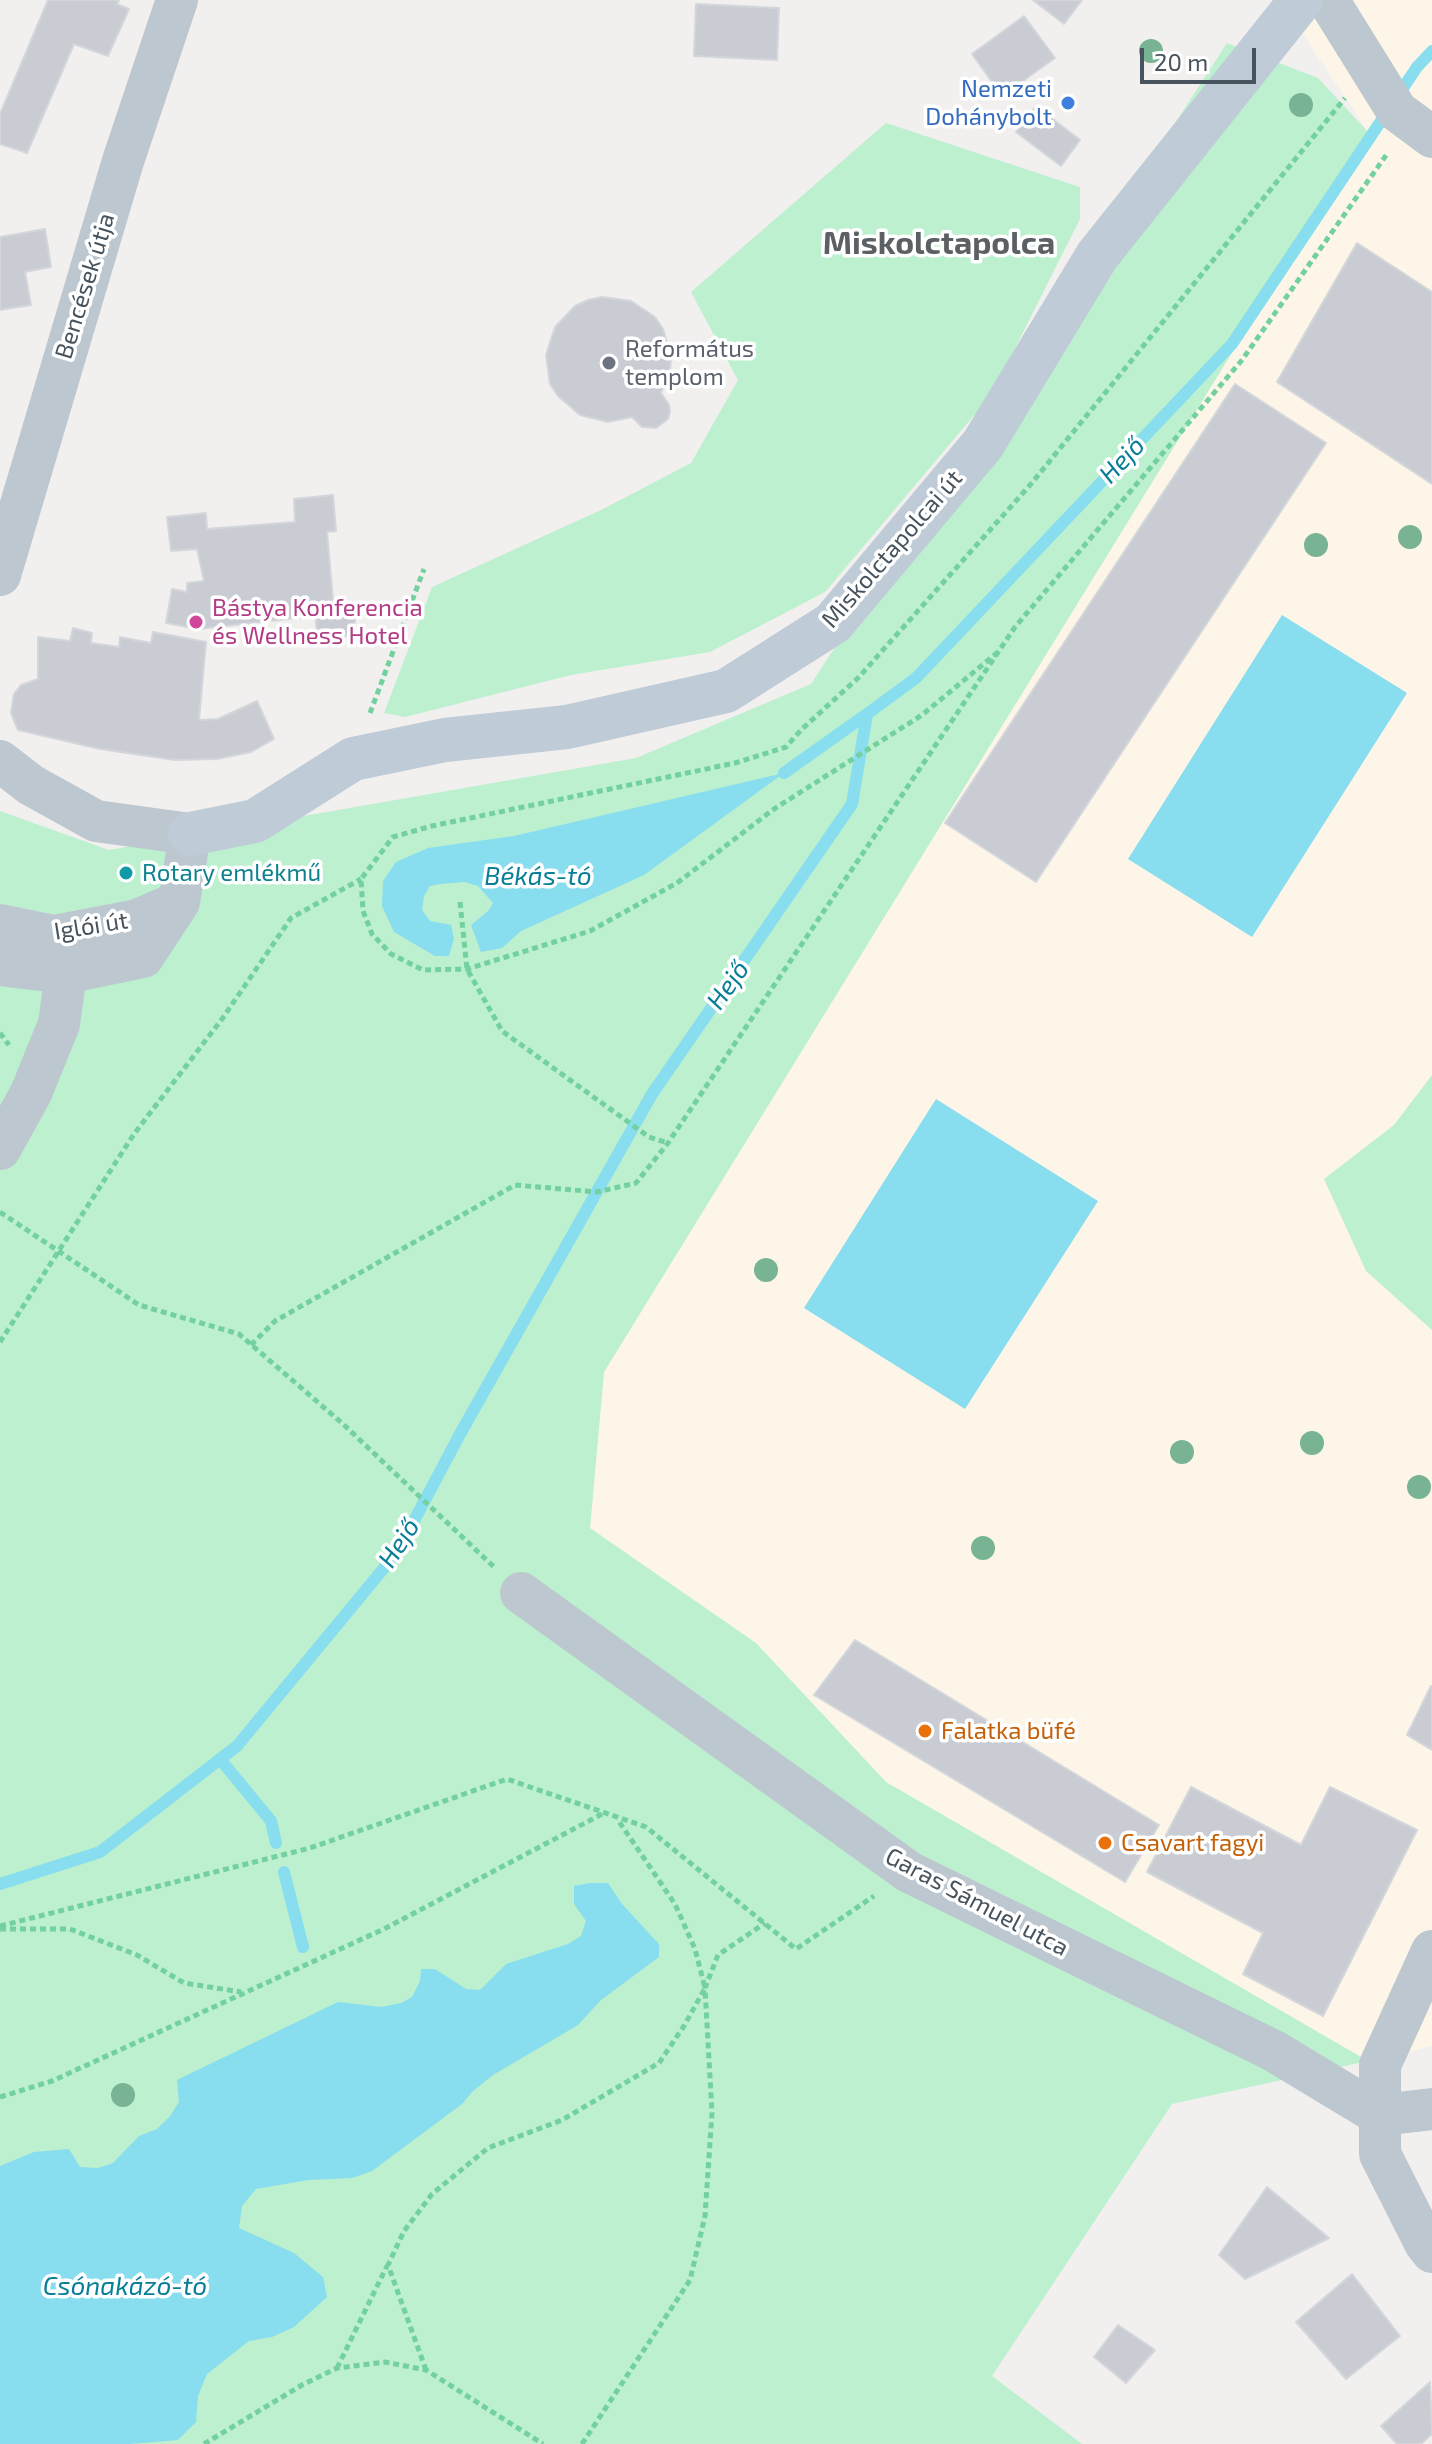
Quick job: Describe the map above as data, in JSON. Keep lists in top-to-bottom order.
{
  "streets": {
    "street": [
      "Bencések útja",
      "Miskolctapolcai út",
      "Iglói út",
      "Garas Sámuel utca"
    ]
  },
  "crossings": [
    ["Miskolctapolcai út", "Iglói út"]
  ],
  "districts": ["Miskolctapolca"],
  "water": ["Hejő", "Békás-tó", "Csónakázó-tó"],
  "places": [
    "Nemzeti Dohánybolt",
    "Református templom",
    "Bástya Konferencia és Wellness Hotel",
    "Rotary emlékmű",
    "Falatka büfé",
    "Csavart fagyi"
  ],
  "scale_bar": "20 m"
}
